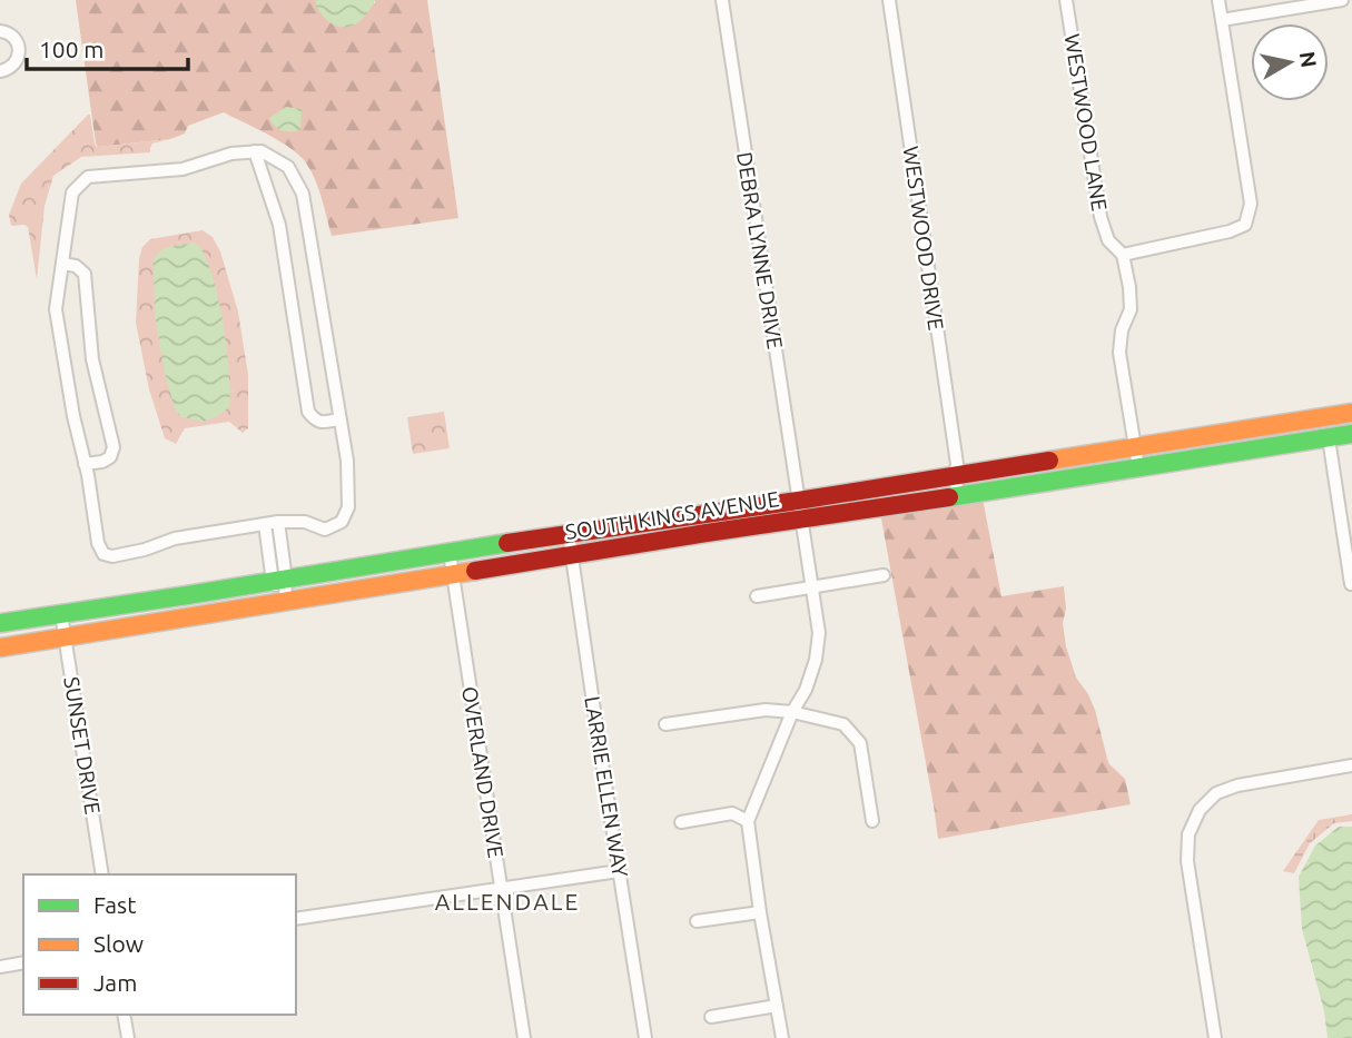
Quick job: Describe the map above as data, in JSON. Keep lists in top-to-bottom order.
{
  "streets": {
    "main road": ["SOUTH KINGS AVENUE"],
    "street": [
      "WESTWOOD LANE",
      "WESTWOOD DRIVE",
      "DEBRA LYNNE DRIVE",
      "SUNSET DRIVE",
      "OVERLAND DRIVE",
      "LARRIE ELLEN WAY"
    ]
  },
  "crossings": [
    ["WESTWOOD LANE", "SOUTH KINGS AVENUE"],
    ["WESTWOOD DRIVE", "SOUTH KINGS AVENUE"],
    ["DEBRA LYNNE DRIVE", "SOUTH KINGS AVENUE"],
    ["SOUTH KINGS AVENUE", "SUNSET DRIVE"],
    ["SOUTH KINGS AVENUE", "OVERLAND DRIVE"],
    ["SOUTH KINGS AVENUE", "LARRIE ELLEN WAY"]
  ],
  "districts": ["ALLENDALE"],
  "legend": ["Fast", "Slow", "Jam"],
  "scale_bar": "100 m",
  "north": "right"
}
